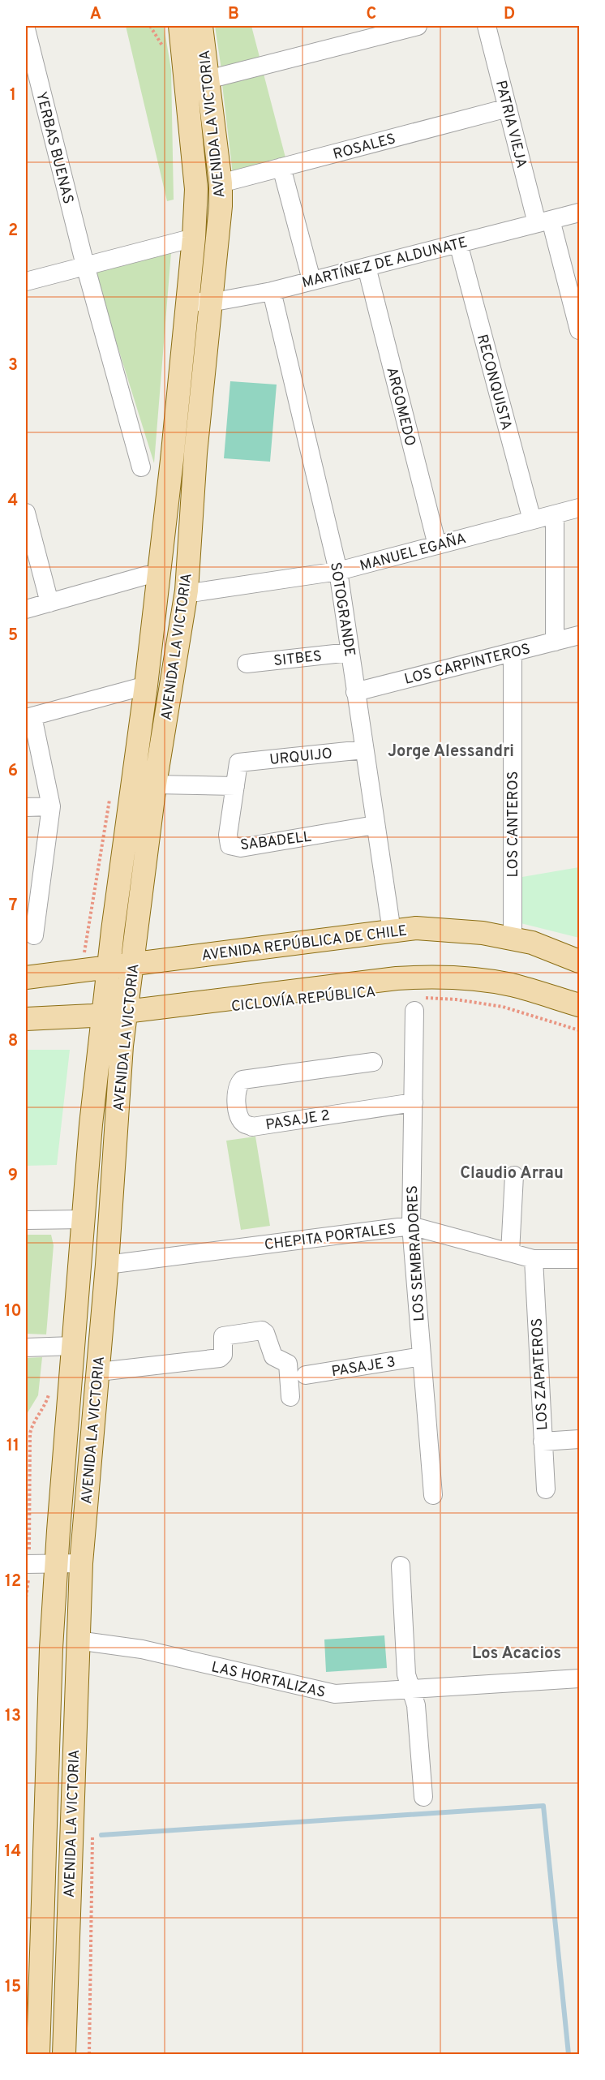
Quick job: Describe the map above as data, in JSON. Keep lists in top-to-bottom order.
{
  "streets": {
    "main road": ["AVENIDA LA VICTORIA", "AVENIDA REPÚBLICA DE CHILE"],
    "street": [
      "PATRIA VIEJA",
      "ROSALES",
      "YERBAS BUENAS",
      "MARTÍNEZ DE ALDUNATE",
      "RECONQUISTA",
      "ARGOMEDO",
      "MANUEL EGAÑA",
      "SOTOGRANDE",
      "SITBES",
      "LOS CARPINTEROS",
      "URQUIJO",
      "LOS CANTEROS",
      "SABADELL",
      "PASAJE 2",
      "CHEPITA PORTALES",
      "LOS SEMBRADORES",
      "PASAJE 3",
      "LOS ZAPATEROS",
      "LAS HORTALIZAS"
    ]
  },
  "crossings": [
    ["AVENIDA LA VICTORIA", "ROSALES"],
    ["AVENIDA LA VICTORIA", "MARTÍNEZ DE ALDUNATE"],
    ["AVENIDA LA VICTORIA", "MANUEL EGAÑA"],
    ["AVENIDA LA VICTORIA", "AVENIDA REPÚBLICA DE CHILE"],
    ["AVENIDA LA VICTORIA", "CHEPITA PORTALES"],
    ["AVENIDA LA VICTORIA", "LAS HORTALIZAS"],
    ["PATRIA VIEJA", "ROSALES"],
    ["PATRIA VIEJA", "MARTÍNEZ DE ALDUNATE"],
    ["MARTÍNEZ DE ALDUNATE", "RECONQUISTA"],
    ["MARTÍNEZ DE ALDUNATE", "ARGOMEDO"],
    ["MARTÍNEZ DE ALDUNATE", "SOTOGRANDE"],
    ["RECONQUISTA", "MANUEL EGAÑA"],
    ["ARGOMEDO", "MANUEL EGAÑA"],
    ["MANUEL EGAÑA", "SOTOGRANDE"],
    ["SOTOGRANDE", "SITBES"],
    ["SOTOGRANDE", "LOS CARPINTEROS"],
    ["SOTOGRANDE", "URQUIJO"],
    ["SOTOGRANDE", "SABADELL"],
    ["SOTOGRANDE", "AVENIDA REPÚBLICA DE CHILE"],
    ["LOS CARPINTEROS", "LOS CANTEROS"],
    ["URQUIJO", "SABADELL"],
    ["LOS CANTEROS", "AVENIDA REPÚBLICA DE CHILE"],
    ["PASAJE 2", "LOS SEMBRADORES"],
    ["CHEPITA PORTALES", "LOS SEMBRADORES"],
    ["CHEPITA PORTALES", "LOS ZAPATEROS"],
    ["LOS SEMBRADORES", "PASAJE 3"]
  ],
  "districts": ["Jorge Alessandri", "Claudio Arrau", "Los Acacios"],
  "grid": {
    "columns": [
      "A",
      "B",
      "C",
      "D"
    ],
    "rows": [
      "1",
      "2",
      "3",
      "4",
      "5",
      "6",
      "7",
      "8",
      "9",
      "10",
      "11",
      "12",
      "13",
      "14",
      "15"
    ]
  }
}
